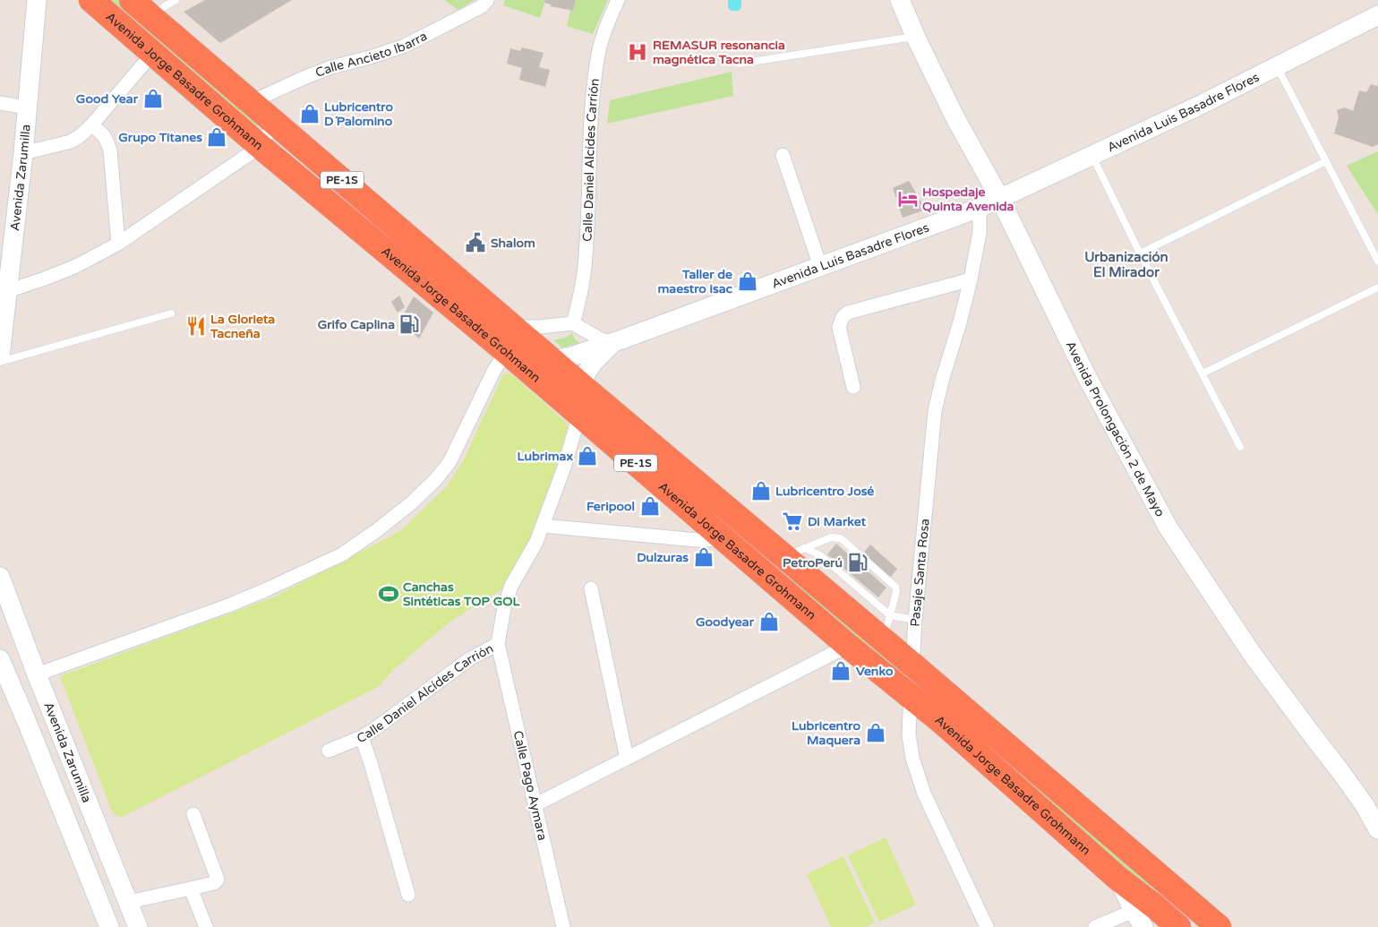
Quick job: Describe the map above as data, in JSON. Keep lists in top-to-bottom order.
{
  "streets": {
    "highway": ["Avenida Jorge Basadre Grohmann", "PE-1S"],
    "street": [
      "Calle Ancieto Ibarra",
      "Avenida Luis Basadre Flores",
      "Calle Daniel Alcídes Carrión",
      "Avenida Zarumilla",
      "Avenida Prolongación 2 de Mayo",
      "Pasaje Santa Rosa",
      "Calle Pago Aymara"
    ]
  },
  "crossings": [
    ["Calle Ancieto Ibarra", "Avenida Jorge Basadre Grohmann"],
    ["Avenida Jorge Basadre Grohmann", "Avenida Luis Basadre Flores"],
    ["Avenida Jorge Basadre Grohmann", "Calle Daniel Alcídes Carrión"],
    ["Avenida Jorge Basadre Grohmann", "Pasaje Santa Rosa"],
    ["Avenida Luis Basadre Flores", "Calle Daniel Alcídes Carrión"],
    ["Avenida Luis Basadre Flores", "Avenida Prolongación 2 de Mayo"],
    ["Avenida Luis Basadre Flores", "Pasaje Santa Rosa"],
    ["Calle Daniel Alcídes Carrión", "Calle Pago Aymara"]
  ],
  "districts": ["Urbanización El Mirador"],
  "places": {
    "hospital": ["REMASUR resonancia magnética Tacna"],
    "shop": [
      "Good Year",
      "Lubricentro D´Palomino",
      "Grupo Titanes",
      "Taller de maestro isac",
      "Lubrimax",
      "Lubricentro José",
      "Feripool",
      "Dulzuras",
      "Goodyear",
      "Venko",
      "Lubricentro Maquera"
    ],
    "hotel": ["Hospedaje Quinta Avenida"],
    "public building": ["Shalom"],
    "fuel station": ["Grifo Caplina", "PetroPerú"],
    "restaurant": ["La Glorieta Tacneña"],
    "supermarket": ["Di Market"],
    "sports": ["Canchas Sintéticas TOP GOL"]
  }
}
